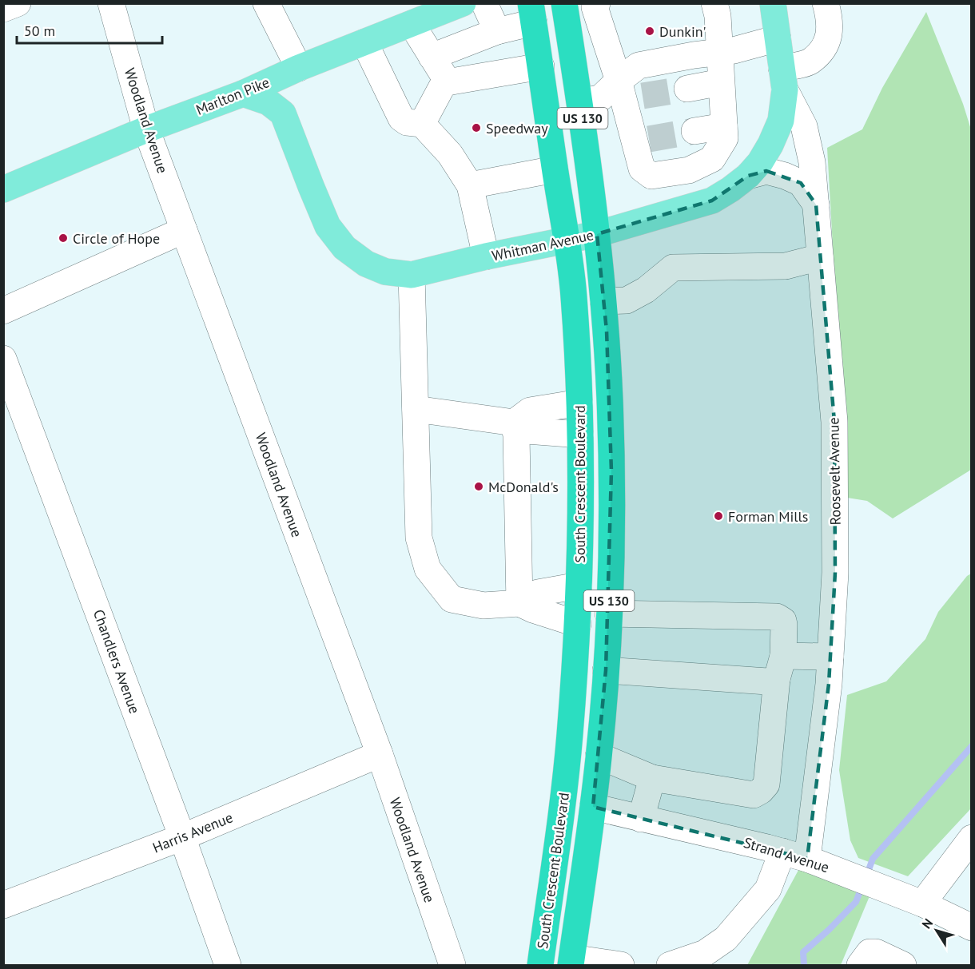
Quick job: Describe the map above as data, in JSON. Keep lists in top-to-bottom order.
{
  "streets": {
    "highway": ["US 130", "South Crescent Boulevard"],
    "main road": ["Marlton Pike", "Whitman Avenue"],
    "street": [
      "Woodland Avenue",
      "Roosevelt Avenue",
      "Chandlers Avenue",
      "Harris Avenue",
      "Strand Avenue"
    ]
  },
  "crossings": [
    ["Marlton Pike", "Woodland Avenue"],
    ["US 130", "Whitman Avenue"],
    ["US 130", "Strand Avenue"],
    ["Woodland Avenue", "Harris Avenue"],
    ["Whitman Avenue", "Roosevelt Avenue"],
    ["Whitman Avenue", "South Crescent Boulevard"],
    ["Roosevelt Avenue", "Strand Avenue"],
    ["Chandlers Avenue", "Harris Avenue"]
  ],
  "places": [
    "Dunkin'",
    "Speedway",
    "Circle of Hope",
    "McDonald's",
    "Forman Mills"
  ],
  "scale_bar": "50 m",
  "north": "top left"
}
